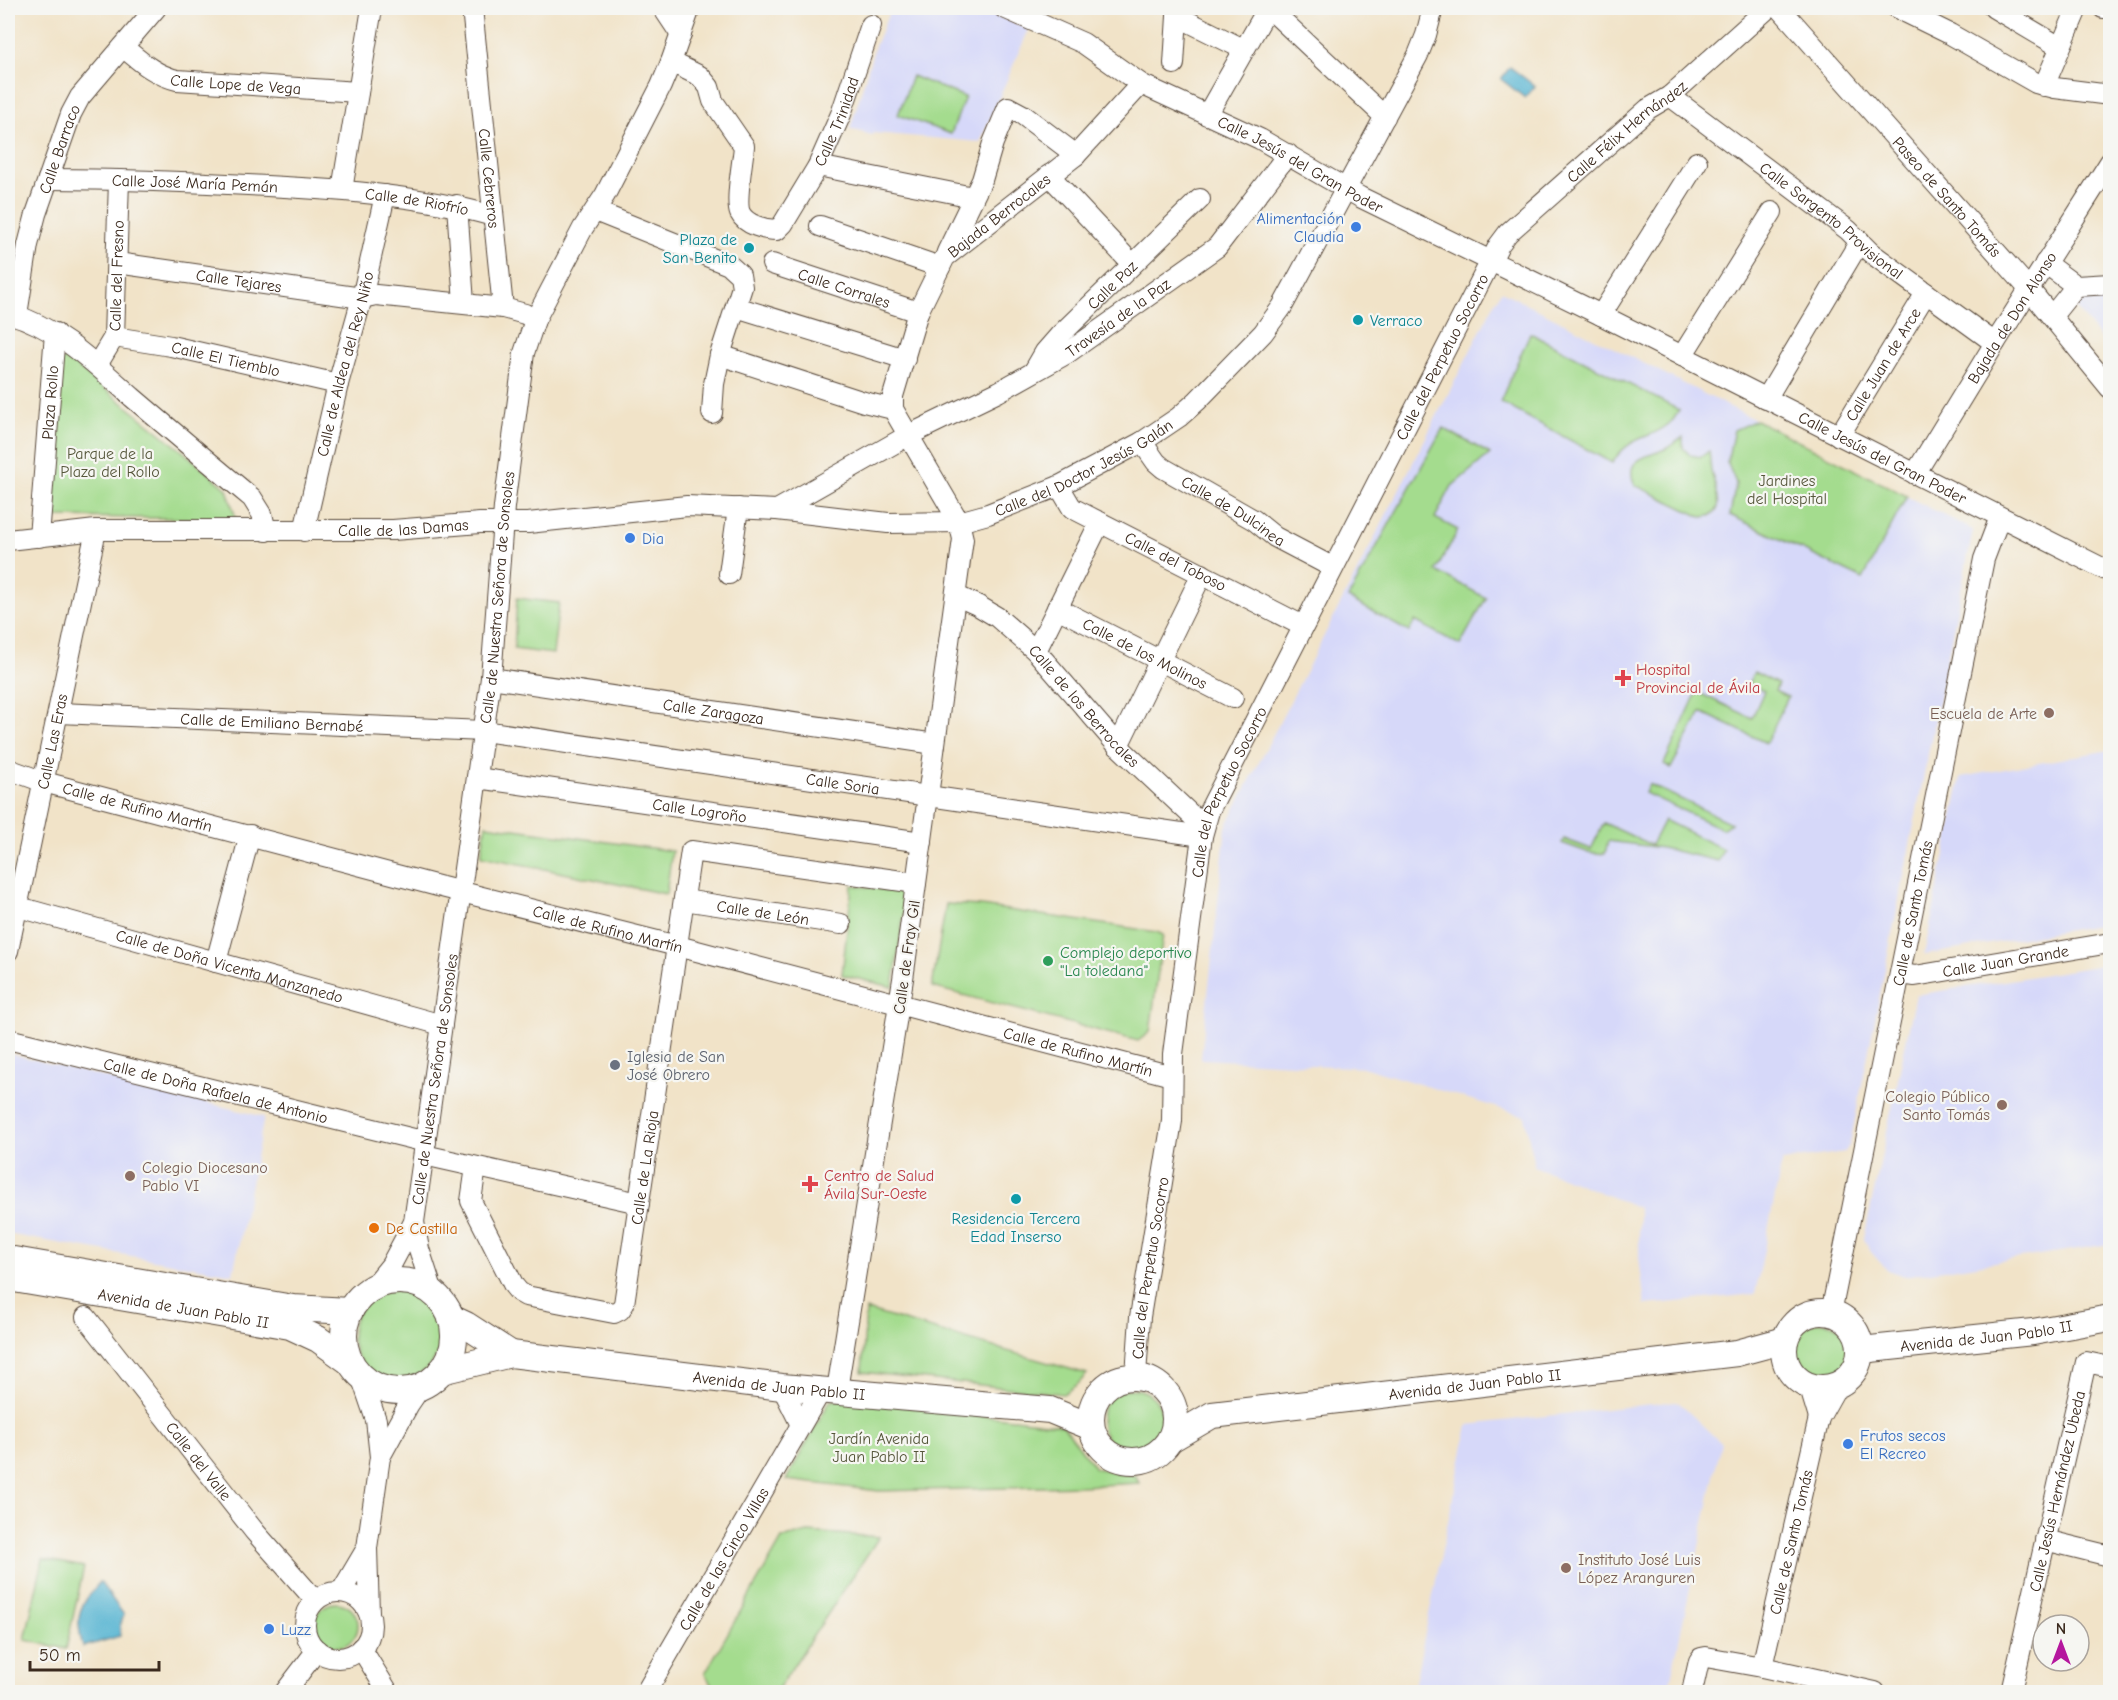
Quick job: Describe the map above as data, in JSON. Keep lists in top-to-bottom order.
{
  "streets": {
    "main road": ["Avenida de Juan Pablo II"],
    "street": [
      "Calle Lope de Vega",
      "Calle Trinidad",
      "Calle Félix Hernández",
      "Calle Barraco",
      "Calle Jesús del Gran Poder",
      "Calle Cebreros",
      "Calle José María Pemán",
      "Paseo de Santo Tomás",
      "Calle de Riofrío",
      "Bajada Berrocales",
      "Calle Sargento Provisional",
      "Calle del Fresno",
      "Calle Tejares",
      "Calle Paz",
      "Calle Corrales",
      "Bajada de Don Alonso",
      "Travesía de la Paz",
      "Calle del Perpetuo Socorro",
      "Calle El Tiemblo",
      "Calle de Aldea del Rey Niño",
      "Calle Juan de Arce",
      "Plaza Rollo",
      "Calle del Doctor Jesús Galán",
      "Calle de Dulcinea",
      "Calle de las Damas",
      "Calle del Toboso",
      "Calle de Nuestra Señora de Sonsoles",
      "Calle de los Molinos",
      "Calle de los Berrocales",
      "Calle Zaragoza",
      "Calle de Emiliano Bernabé",
      "Calle Las Eras",
      "Calle Soria",
      "Calle de Rufino Martín",
      "Calle Logroño",
      "Calle de León",
      "Calle de Santo Tomás",
      "Calle de Fray Gil",
      "Calle Juan Grande",
      "Calle de Doña Vicenta Manzanedo",
      "Calle de Doña Rafaela de Antonio",
      "Calle de La Rioja",
      "Calle del Valle",
      "Calle Jesús Hernández Úbeda",
      "Calle de las Cinco Villas"
    ]
  },
  "crossings": [
    ["Calle Lope de Vega", "Calle Barraco"],
    ["Calle Trinidad", "Calle de Nuestra Señora de Sonsoles"],
    ["Calle Félix Hernández", "Calle Jesús del Gran Poder"],
    ["Calle Félix Hernández", "Calle Sargento Provisional"],
    ["Calle Félix Hernández", "Calle del Perpetuo Socorro"],
    ["Calle Barraco", "Calle José María Pemán"],
    ["Calle Jesús del Gran Poder", "Bajada Berrocales"],
    ["Calle Jesús del Gran Poder", "Bajada de Don Alonso"],
    ["Calle Jesús del Gran Poder", "Travesía de la Paz"],
    ["Calle Jesús del Gran Poder", "Calle del Perpetuo Socorro"],
    ["Calle Jesús del Gran Poder", "Calle Juan de Arce"],
    ["Calle Jesús del Gran Poder", "Calle del Doctor Jesús Galán"],
    ["Calle Jesús del Gran Poder", "Calle de Santo Tomás"],
    ["Calle Cebreros", "Calle de Riofrío"],
    ["Calle Cebreros", "Calle Tejares"],
    ["Calle José María Pemán", "Calle de Riofrío"],
    ["Calle José María Pemán", "Calle del Fresno"],
    ["Paseo de Santo Tomás", "Bajada de Don Alonso"],
    ["Calle de Riofrío", "Calle de Aldea del Rey Niño"],
    ["Bajada Berrocales", "Calle Corrales"],
    ["Calle Sargento Provisional", "Bajada de Don Alonso"],
    ["Calle Sargento Provisional", "Calle Juan de Arce"],
    ["Calle del Fresno", "Calle Tejares"],
    ["Calle del Fresno", "Calle El Tiemblo"],
    ["Calle del Fresno", "Plaza Rollo"],
    ["Calle Tejares", "Calle de Aldea del Rey Niño"],
    ["Calle Tejares", "Calle de Nuestra Señora de Sonsoles"],
    ["Calle Paz", "Travesía de la Paz"],
    ["Travesía de la Paz", "Calle del Doctor Jesús Galán"],
    ["Calle del Perpetuo Socorro", "Calle de Dulcinea"],
    ["Calle del Perpetuo Socorro", "Calle del Toboso"],
    ["Calle del Perpetuo Socorro", "Calle de los Berrocales"],
    ["Calle del Perpetuo Socorro", "Calle Soria"],
    ["Calle del Perpetuo Socorro", "Calle de Rufino Martín"],
    ["Calle del Perpetuo Socorro", "Avenida de Juan Pablo II"],
    ["Calle El Tiemblo", "Calle de Aldea del Rey Niño"],
    ["Calle de Aldea del Rey Niño", "Calle de las Damas"],
    ["Calle del Doctor Jesús Galán", "Calle de Dulcinea"],
    ["Calle del Doctor Jesús Galán", "Calle de las Damas"],
    ["Calle del Doctor Jesús Galán", "Calle del Toboso"],
    ["Calle del Doctor Jesús Galán", "Calle de Nuestra Señora de Sonsoles"],
    ["Calle del Doctor Jesús Galán", "Calle de Fray Gil"],
    ["Calle de las Damas", "Calle de Nuestra Señora de Sonsoles"],
    ["Calle de Nuestra Señora de Sonsoles", "Calle Zaragoza"],
    ["Calle de Nuestra Señora de Sonsoles", "Calle de Emiliano Bernabé"],
    ["Calle de Nuestra Señora de Sonsoles", "Calle Soria"],
    ["Calle de Nuestra Señora de Sonsoles", "Calle de Rufino Martín"],
    ["Calle de Nuestra Señora de Sonsoles", "Calle Logroño"],
    ["Calle de Nuestra Señora de Sonsoles", "Calle de Doña Vicenta Manzanedo"],
    ["Calle de Nuestra Señora de Sonsoles", "Calle de Doña Rafaela de Antonio"],
    ["Calle de Nuestra Señora de Sonsoles", "Avenida de Juan Pablo II"],
    ["Calle de los Berrocales", "Calle Soria"],
    ["Calle de los Berrocales", "Calle de Fray Gil"],
    ["Calle Zaragoza", "Calle de Fray Gil"],
    ["Calle de Emiliano Bernabé", "Calle Las Eras"],
    ["Calle de Emiliano Bernabé", "Calle Soria"],
    ["Calle Las Eras", "Calle de Rufino Martín"],
    ["Calle Las Eras", "Calle de Doña Vicenta Manzanedo"],
    ["Calle Soria", "Calle de Fray Gil"],
    ["Calle de Rufino Martín", "Calle de Fray Gil"],
    ["Calle de Rufino Martín", "Calle de La Rioja"],
    ["Calle Logroño", "Calle de Fray Gil"],
    ["Calle de León", "Calle de La Rioja"],
    ["Calle de Santo Tomás", "Calle Juan Grande"],
    ["Calle de Santo Tomás", "Avenida de Juan Pablo II"],
    ["Calle de Fray Gil", "Calle de La Rioja"],
    ["Calle de Fray Gil", "Avenida de Juan Pablo II"],
    ["Calle de Fray Gil", "Calle de las Cinco Villas"],
    ["Calle de Doña Rafaela de Antonio", "Calle de La Rioja"],
    ["Avenida de Juan Pablo II", "Calle de las Cinco Villas"]
  ],
  "parks": ["Parque de la Plaza del Rollo", "Jardines del Hospital", "Jardín Avenida Juan Pablo II"],
  "places": {
    "other": [
      "Alimentación Claudia",
      "Plaza de San Benito",
      "Verraco",
      "Dia",
      "Escuela de Arte",
      "Complejo deportivo \"La toledana\"",
      "Iglesia de San José Obrero",
      "Colegio Público Santo Tomás",
      "Colegio Diocesano Pablo VI",
      "Residencia Tercera Edad Inserso",
      "De Castilla",
      "Frutos secos El Recreo",
      "Instituto José Luis López Aranguren",
      "Luzz"
    ],
    "health": ["Hospital Provincial de Ávila", "Centro de Salud Ávila Sur-Oeste"]
  },
  "scale_bar": "50 m",
  "north": "top"
}
